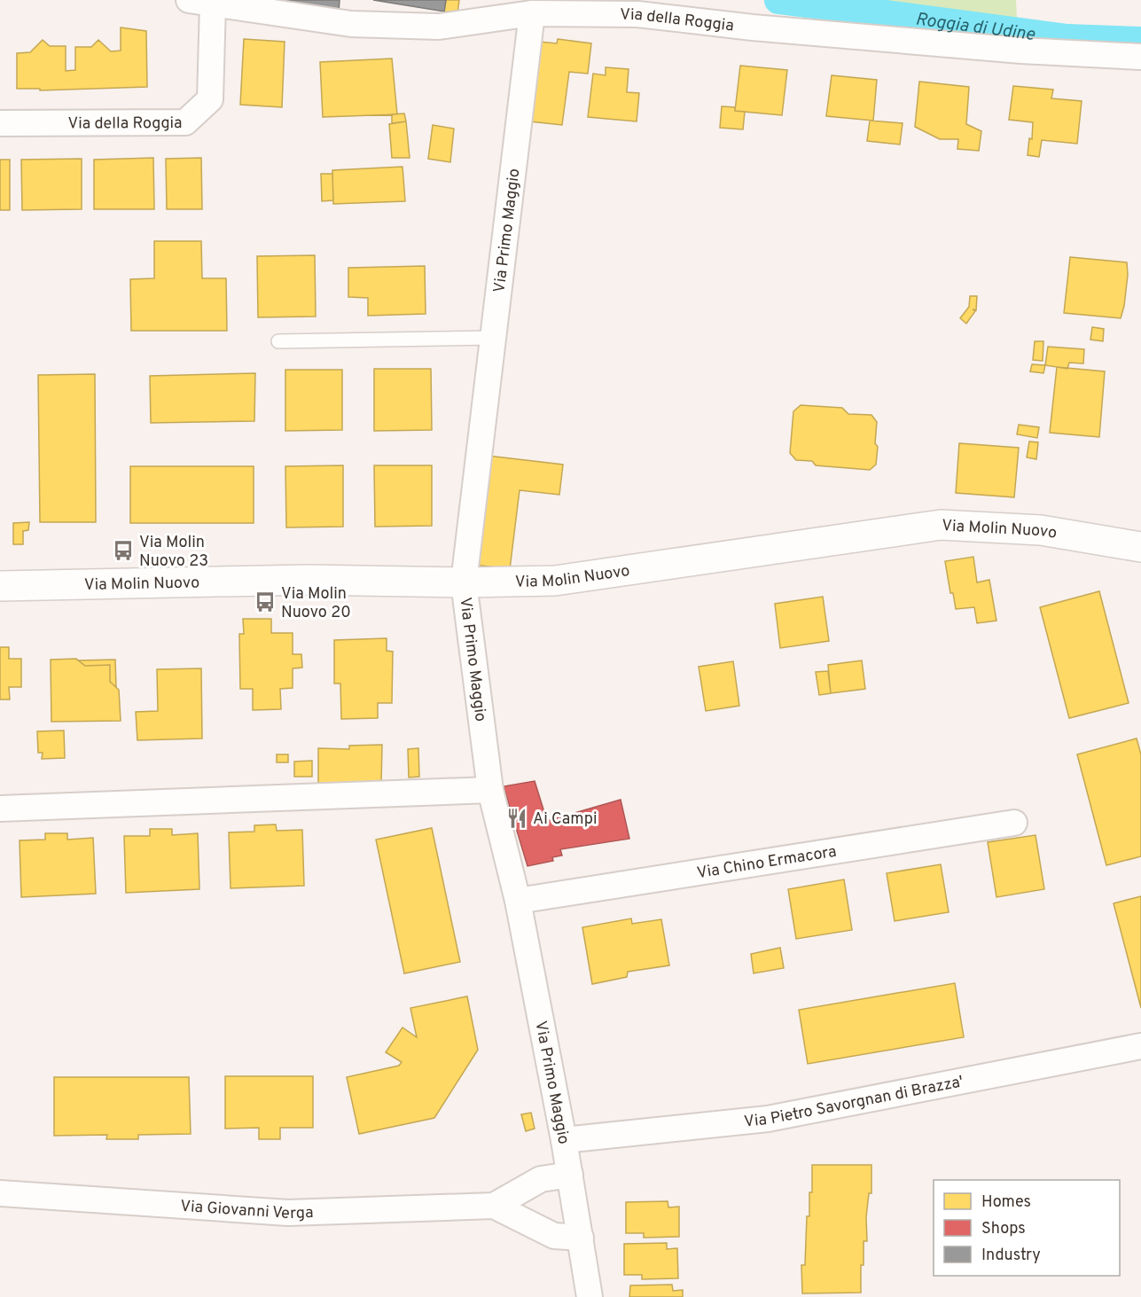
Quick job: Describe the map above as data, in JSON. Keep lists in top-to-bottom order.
{
  "streets": {
    "main road": ["Via Molin Nuovo"],
    "street": [
      "Via della Roggia",
      "Via Primo Maggio",
      "Via Chino Ermacora",
      "Via Pietro Savorgnan di Brazza'",
      "Via Giovanni Verga"
    ]
  },
  "crossings": [
    ["Via della Roggia", "Via Primo Maggio"],
    ["Via Primo Maggio", "Via Molin Nuovo"],
    ["Via Primo Maggio", "Via Chino Ermacora"],
    ["Via Primo Maggio", "Via Pietro Savorgnan di Brazza'"],
    ["Via Primo Maggio", "Via Giovanni Verga"]
  ],
  "water": ["Roggia di Udine"],
  "places": {
    "bus stop": ["Via Molin Nuovo 23", "Via Molin Nuovo 20"],
    "restaurant": ["Ai Campi"]
  },
  "legend": ["Homes", "Shops", "Industry"]
}
